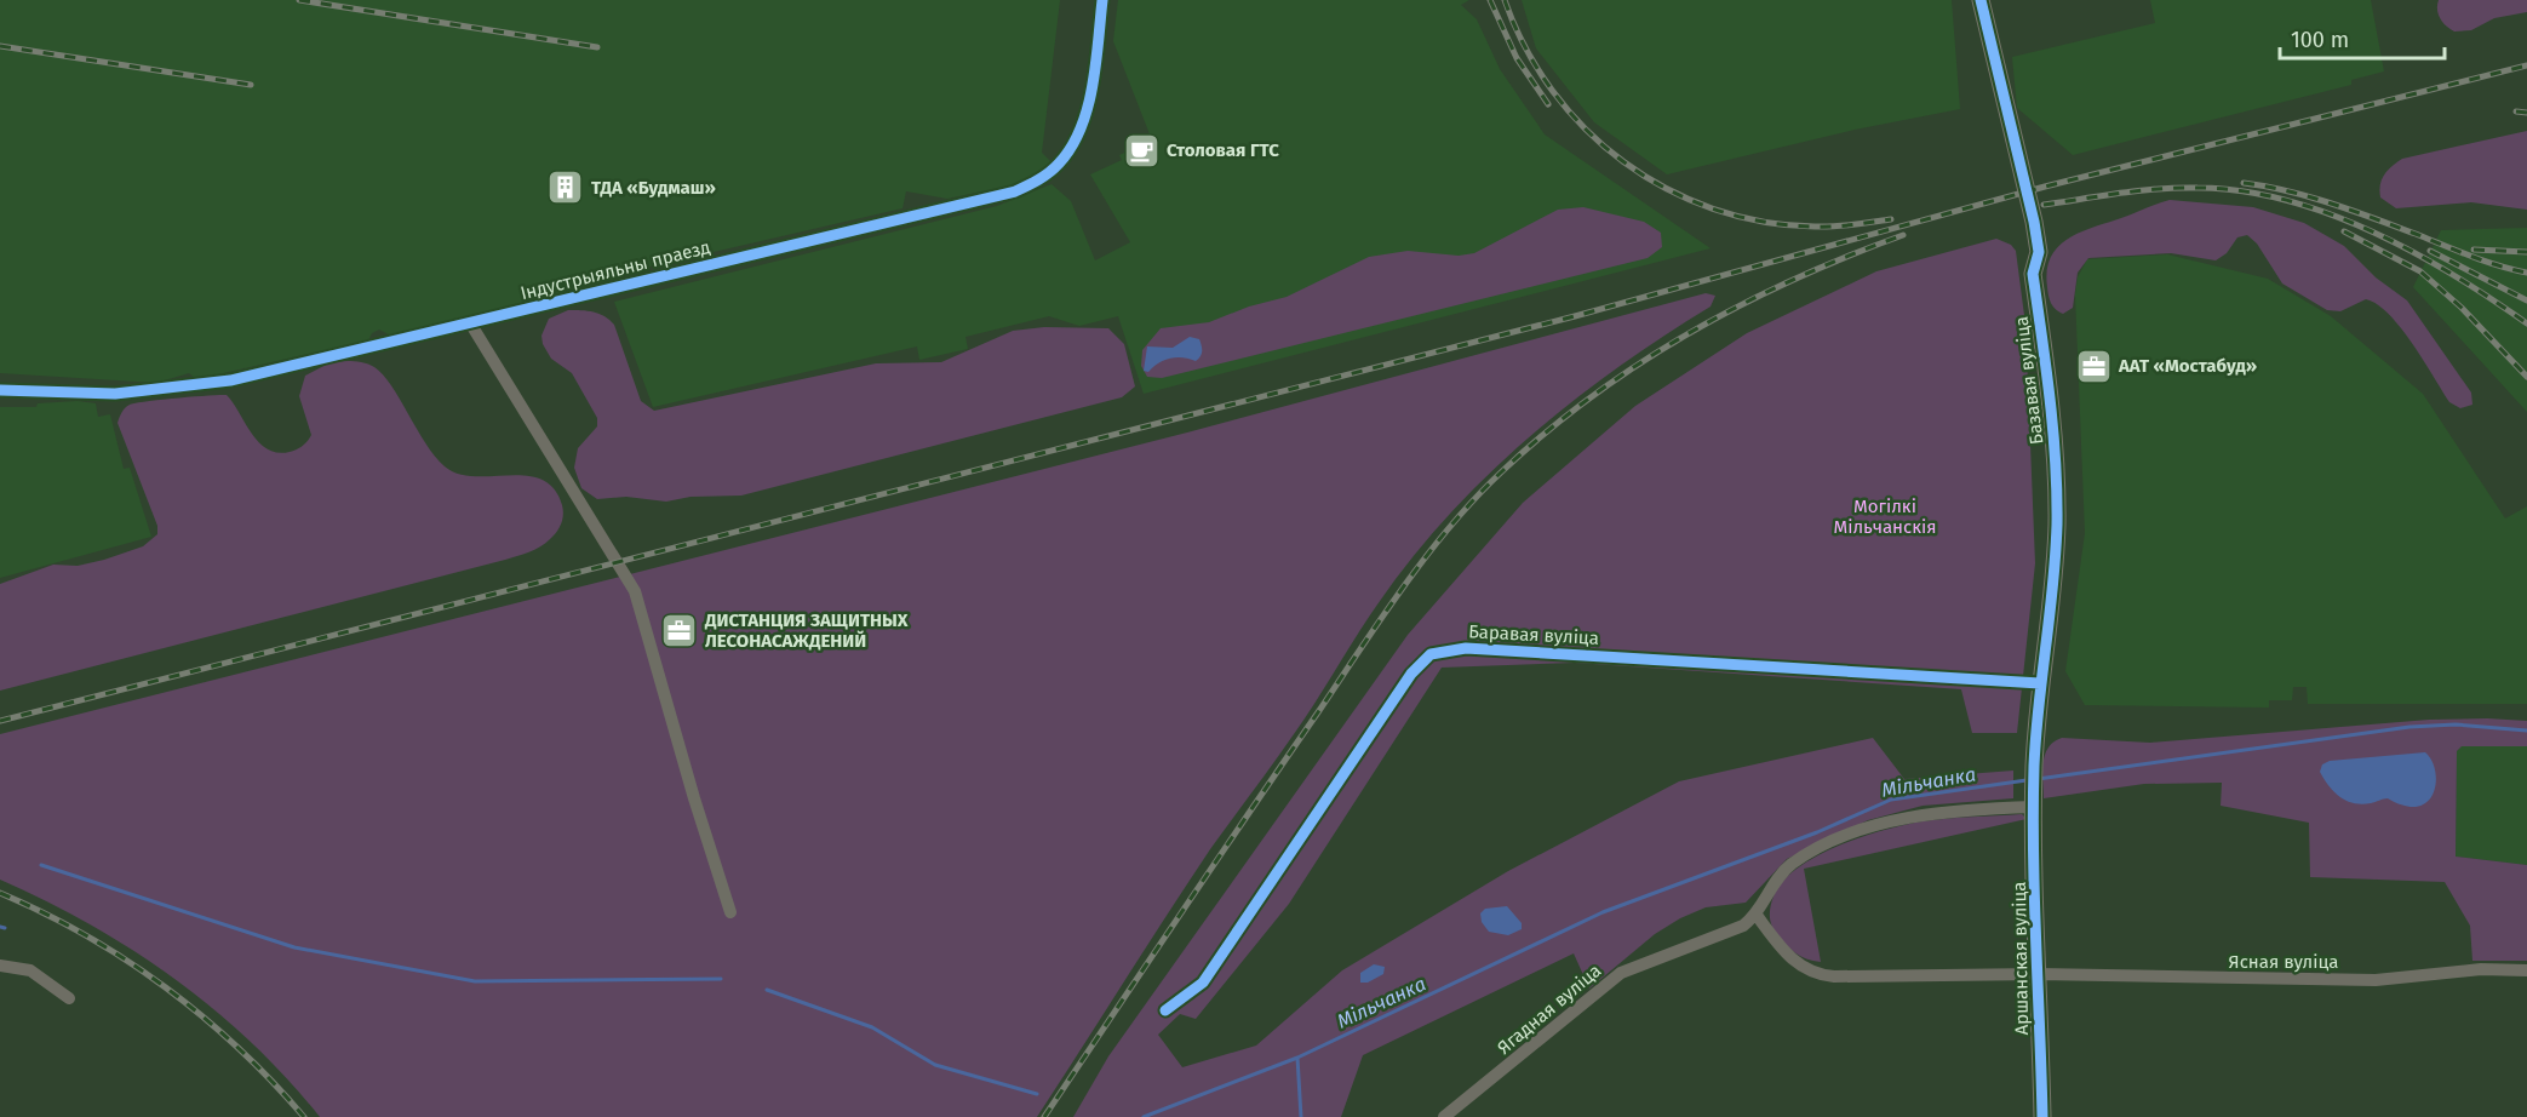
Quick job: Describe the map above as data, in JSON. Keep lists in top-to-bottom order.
{
  "streets": {
    "street": [
      "Індустрыяльны праезд",
      "Базавая вуліца",
      "Баравая вуліца",
      "Аршанская вуліца",
      "Ясная вуліца",
      "Ягадная вуліца"
    ]
  },
  "crossings": [
    ["Базавая вуліца", "Баравая вуліца"],
    ["Базавая вуліца", "Аршанская вуліца"],
    ["Аршанская вуліца", "Ясная вуліца"],
    ["Аршанская вуліца", "Ягадная вуліца"],
    ["Ясная вуліца", "Ягадная вуліца"]
  ],
  "water": ["Мільчанка"],
  "parks": ["Могілкі Мільчанскія"],
  "places": {
    "cafe": ["Столовая ГТС"],
    "building": ["ТДА «Будмаш»"],
    "office": ["ААТ «Мостабуд»", "ДИСТАНЦИЯ ЗАЩИТНЫХ ЛЕСОНАСАЖДЕНИЙ"]
  },
  "scale_bar": "100 m"
}
